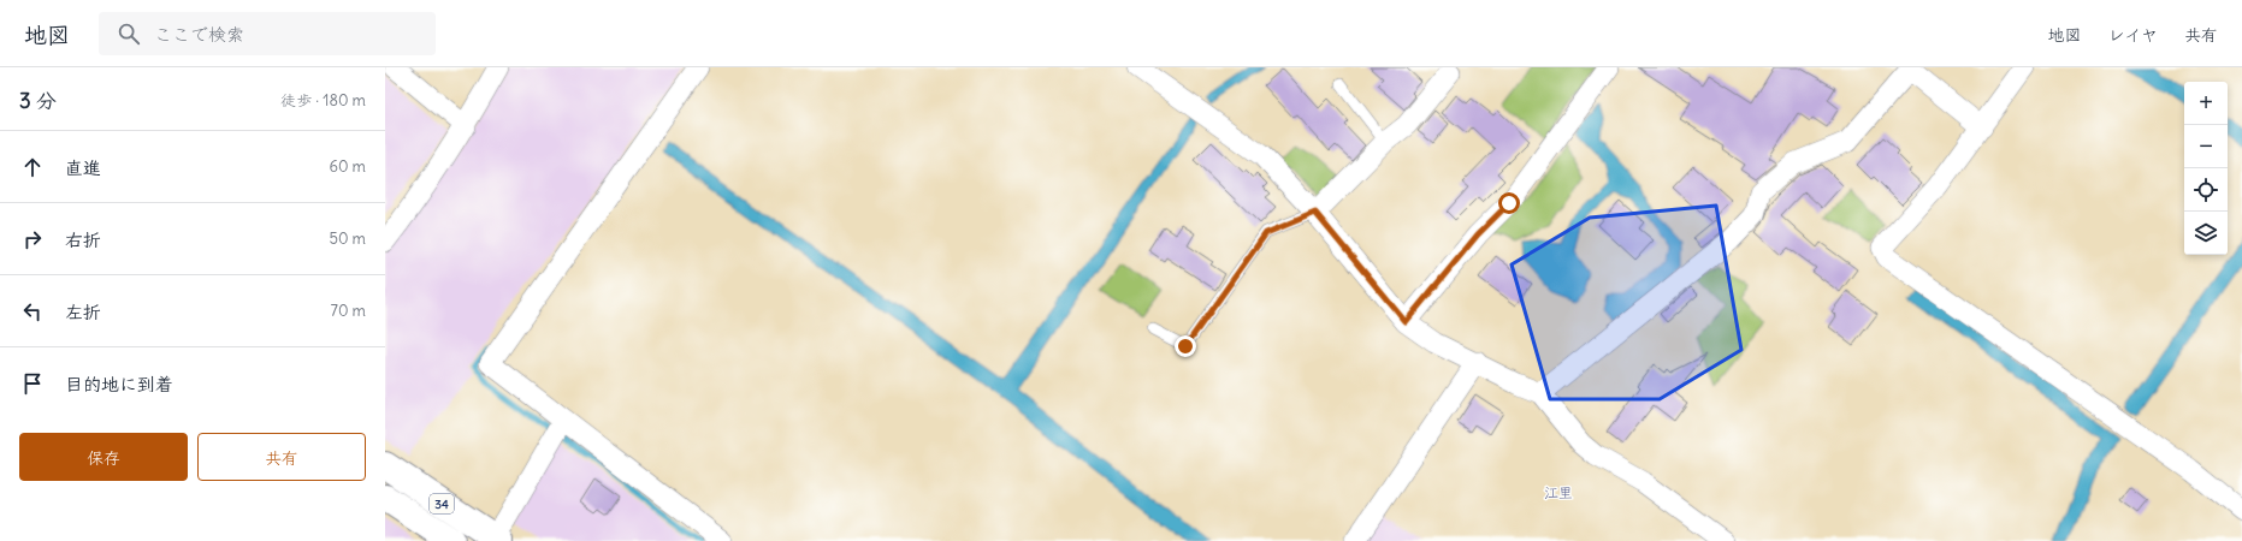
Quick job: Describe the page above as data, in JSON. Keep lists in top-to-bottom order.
{
  "streets": {
    "highway": ["34"]
  },
  "districts": ["江里"],
  "page": {
    "header": "地図",
    "search": "ここで検索",
    "nav": ["地図", "レイヤ", "共有"],
    "heading": ["3 分", "徒歩 · 180 m"],
    "map_buttons": ["+", "−"],
    "list": [
      ["直進", "60 m"],
      ["右折", "50 m"],
      ["左折", "70 m"],
      "目的地に到着"
    ],
    "buttons": ["保存", "共有"]
  }
}
